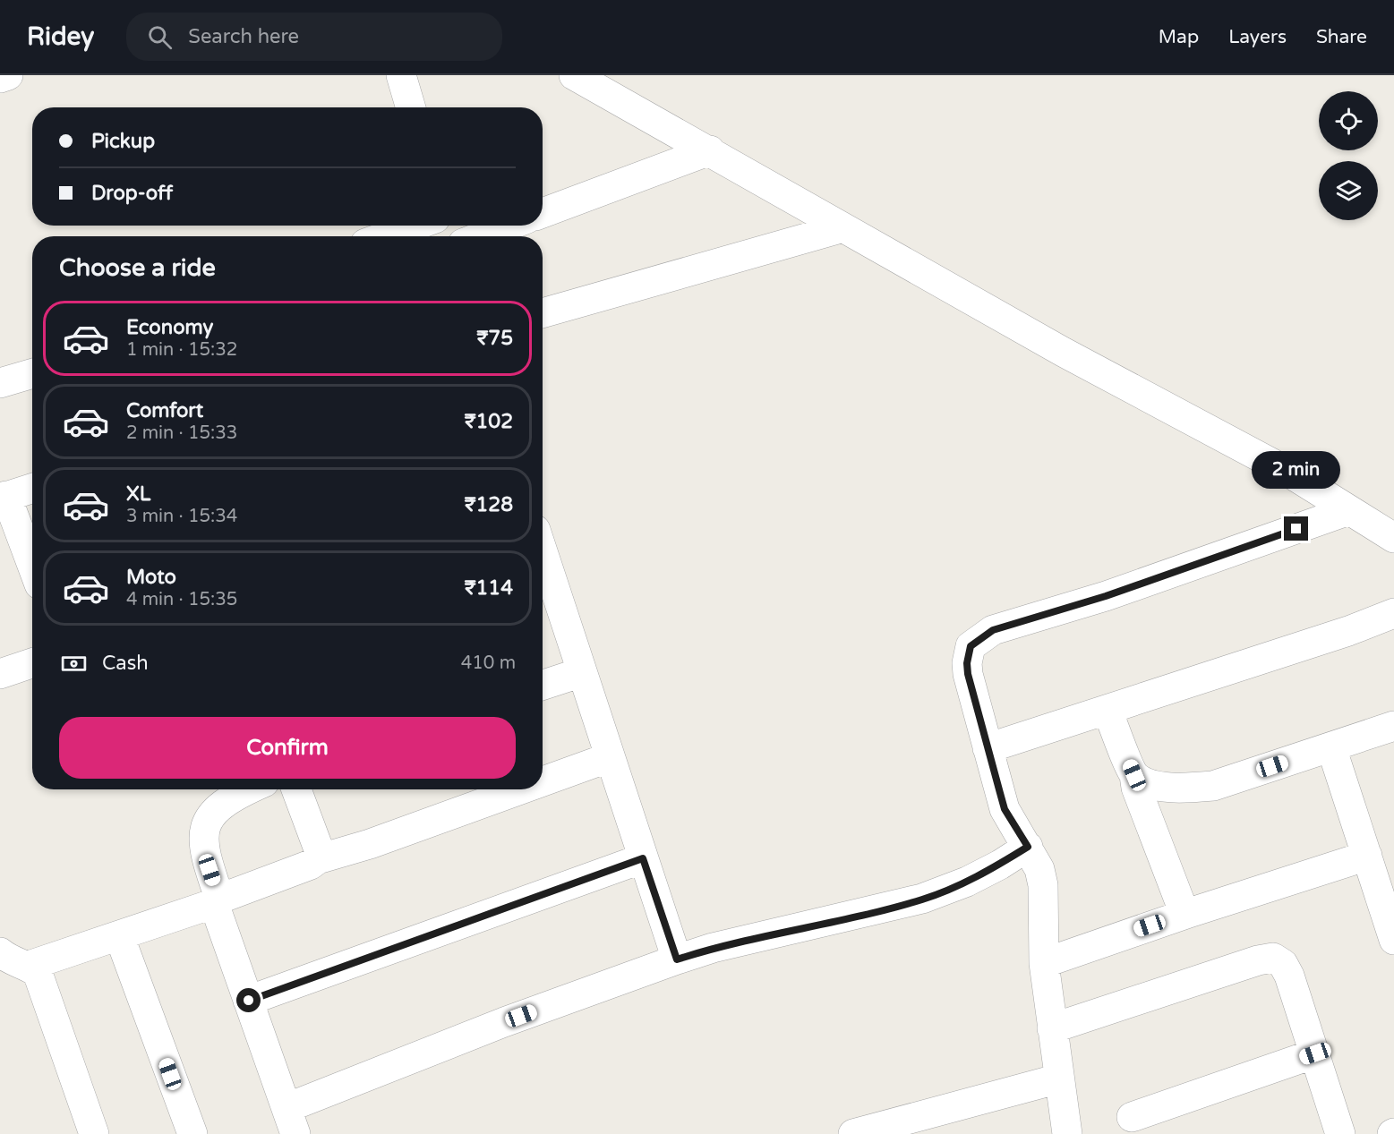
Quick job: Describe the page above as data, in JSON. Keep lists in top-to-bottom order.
{
  "page": {
    "header": "Ridey",
    "search": "Search here",
    "nav": ["Map", "Layers", "Share"],
    "banner": ["Pickup", "Drop-off"],
    "heading": "Choose a ride",
    "list": [
      {
        "name": "Economy",
        "note": "1 min · 15:32",
        "value": "₹75"
      },
      {
        "name": "Comfort",
        "note": "2 min · 15:33",
        "value": "₹102"
      },
      {
        "name": "XL",
        "note": "3 min · 15:34",
        "value": "₹128"
      },
      {
        "name": "Moto",
        "note": "4 min · 15:35",
        "value": "₹114"
      }
    ],
    "bubble": "2 min",
    "pay": ["Cash", "410 m"],
    "buttons": "Confirm"
  }
}
